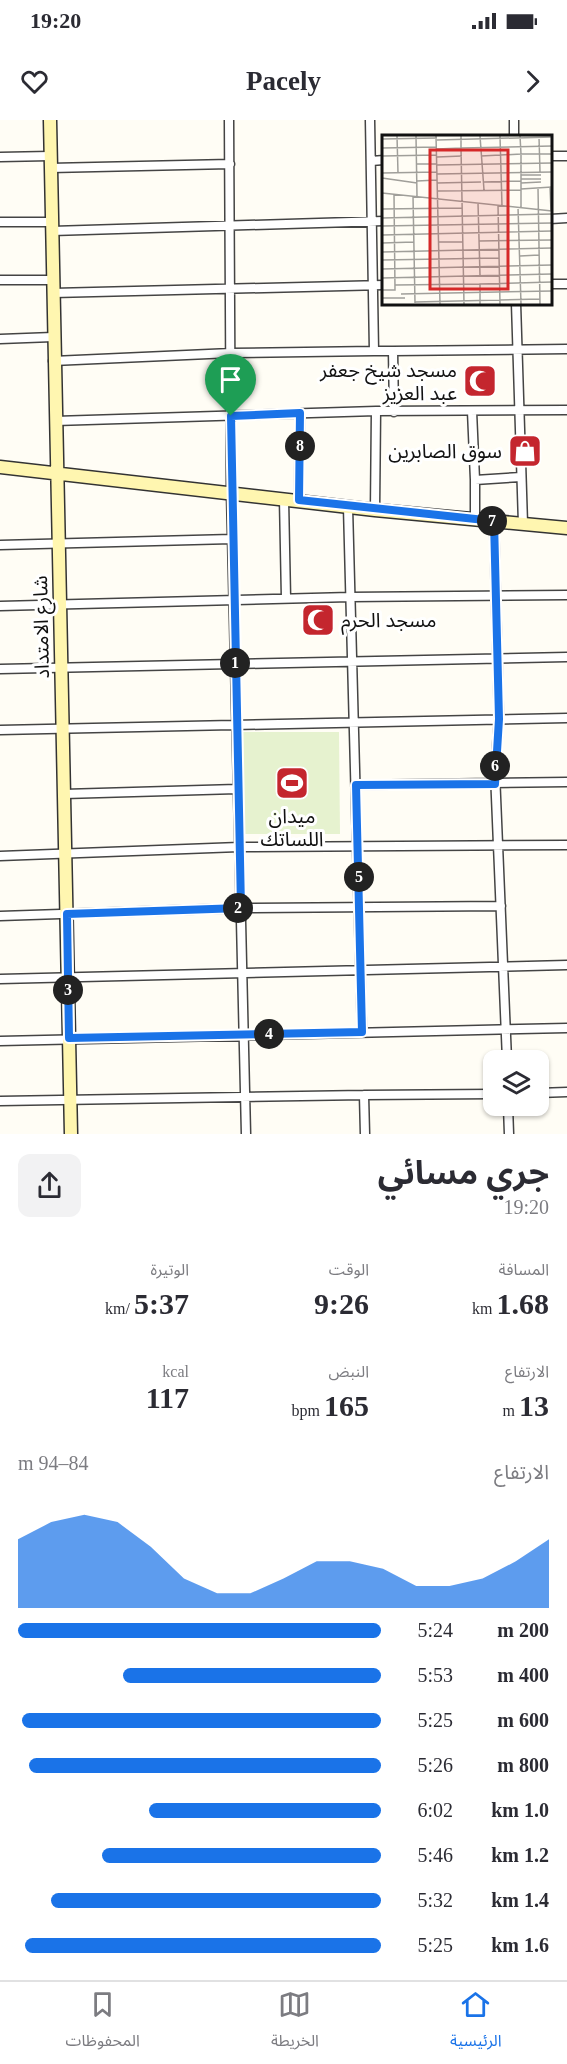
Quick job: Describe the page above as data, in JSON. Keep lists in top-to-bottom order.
{
  "streets": {
    "street": ["شارع الامتداد"]
  },
  "places": {
    "mosque": ["مسجد شيخ جعفر عبد العزيز", "مسجد الحرم"],
    "shop": ["سوق الصابرين"],
    "sports": ["ميدان اللساتك"]
  },
  "page": {
    "status": "19:20",
    "header": "Pacely",
    "pins": [
      "8",
      "7",
      "1",
      "6",
      "5",
      "2",
      "3",
      "4"
    ],
    "heading": ["جري مسائي", "19:20"],
    "stats": [
      ["المسافة", "1.68 km"],
      ["الوقت", "9:26"],
      ["الوتيرة", "5:37 /km"],
      ["الارتفاع", "13 m"],
      ["النبض", "165 bpm"],
      ["kcal", "117"]
    ],
    "chart": ["الارتفاع", "84–94 m"],
    "list": [
      {
        "name": "200 m",
        "note": "5:24"
      },
      {
        "name": "400 m",
        "note": "5:53"
      },
      {
        "name": "600 m",
        "note": "5:25"
      },
      {
        "name": "800 m",
        "note": "5:26"
      },
      {
        "name": "1.0 km",
        "note": "6:02"
      },
      {
        "name": "1.2 km",
        "note": "5:46"
      },
      {
        "name": "1.4 km",
        "note": "5:32"
      },
      {
        "name": "1.6 km",
        "note": "5:25"
      }
    ],
    "tabs": ["الرئيسية", "الخريطة", "المحفوظات"]
  }
}
